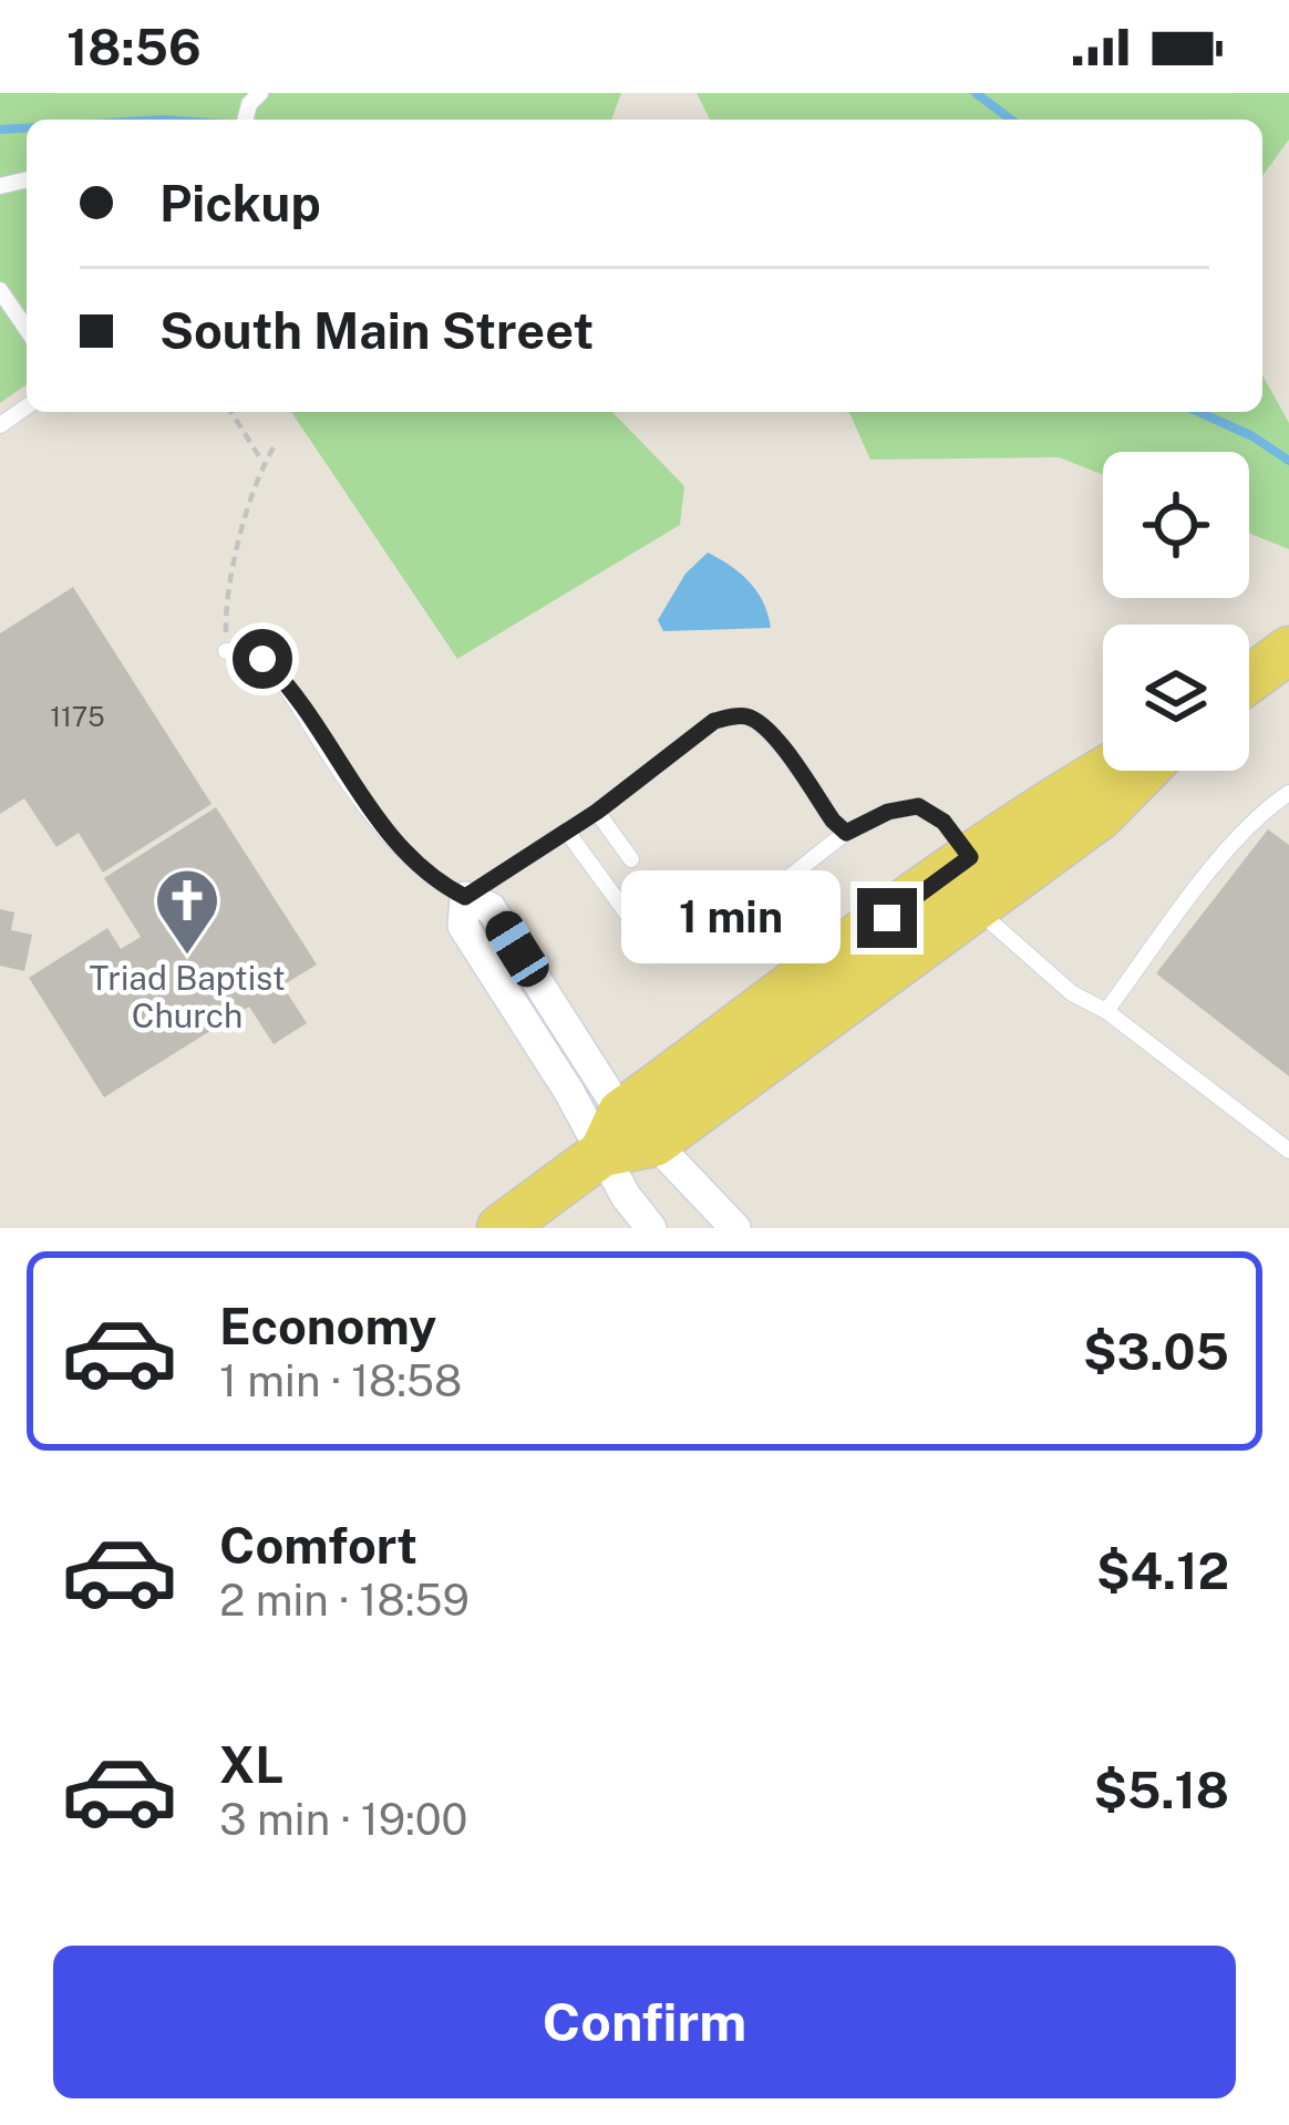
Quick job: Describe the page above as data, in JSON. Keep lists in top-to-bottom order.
{
  "places": {
    "church": ["Triad Baptist Church"]
  },
  "house_numbers": ["1175"],
  "page": {
    "status": "18:56",
    "banner": ["Pickup", "South Main Street"],
    "bubble": "1 min",
    "list": [
      {
        "name": "Economy",
        "note": "1 min · 18:58",
        "value": "$3.05"
      },
      {
        "name": "Comfort",
        "note": "2 min · 18:59",
        "value": "$4.12"
      },
      {
        "name": "XL",
        "note": "3 min · 19:00",
        "value": "$5.18"
      }
    ],
    "buttons": "Confirm"
  }
}
